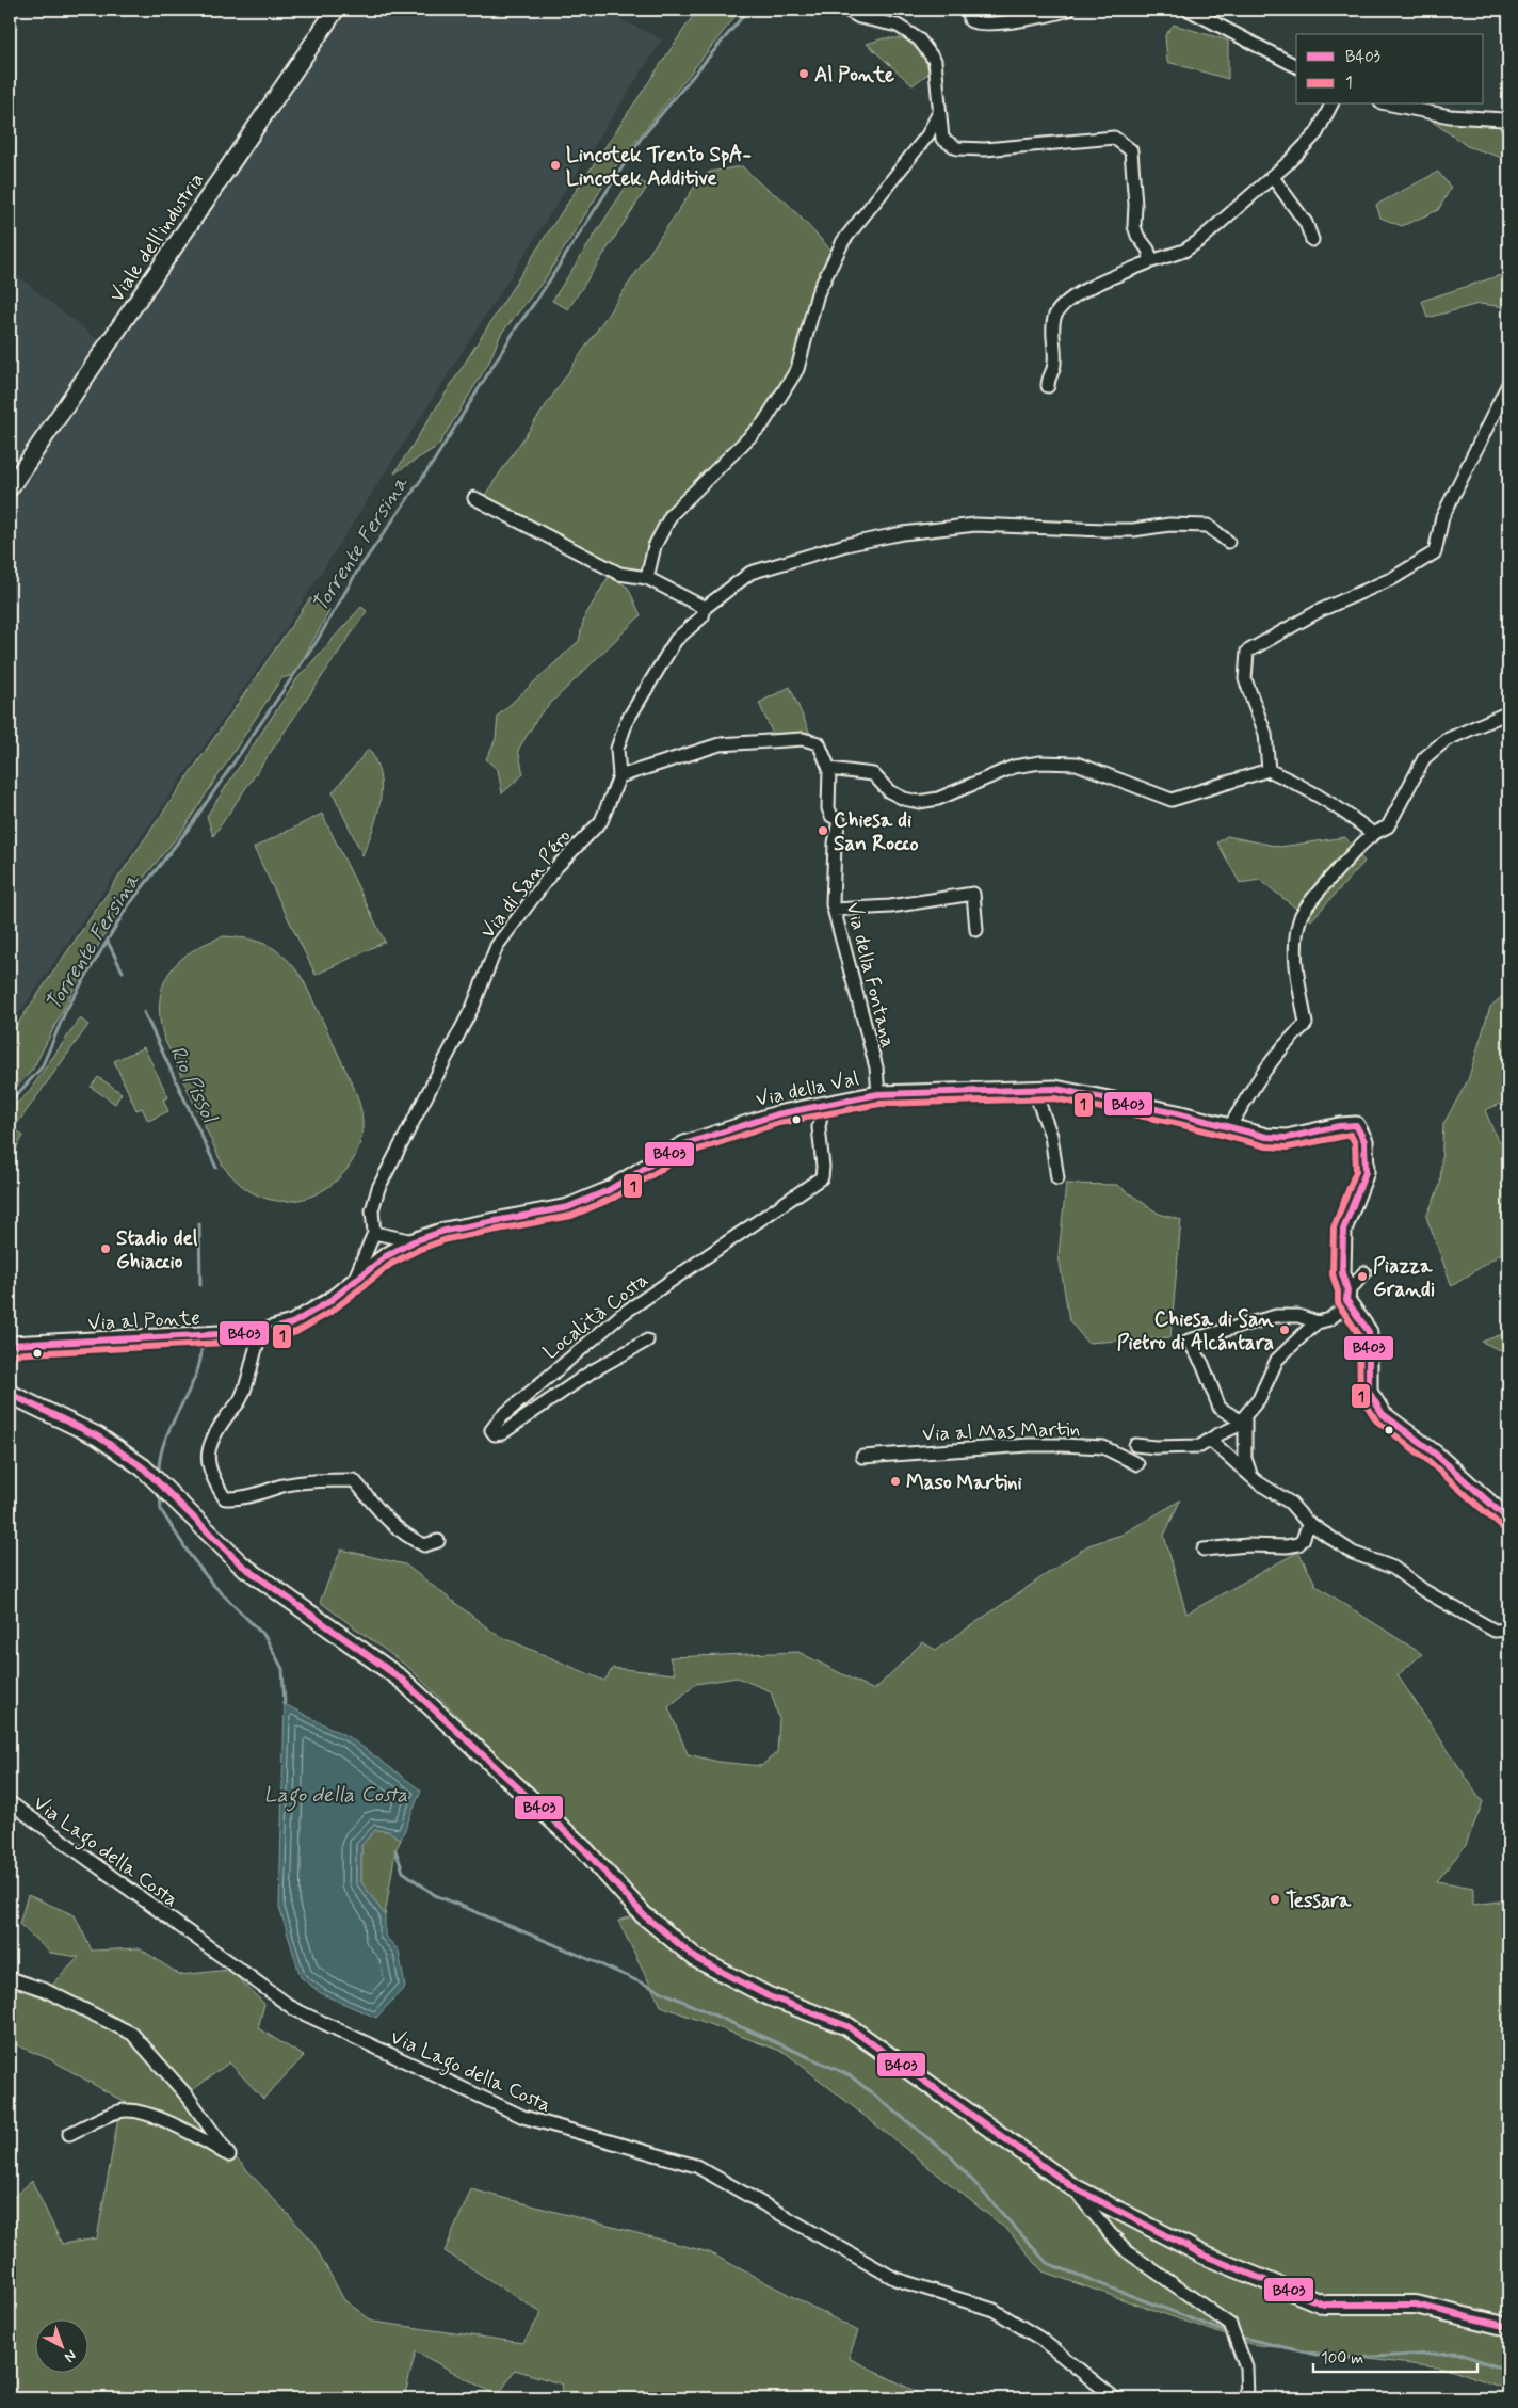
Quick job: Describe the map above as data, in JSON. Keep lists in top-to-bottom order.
{
  "streets": {
    "street": [
      "Viale dell'industria",
      "Via di San Péro",
      "Via della Fontana",
      "Via della Val",
      "Località Costa",
      "Via al Ponte",
      "Via al Mas Martin",
      "Via Lago della Costa"
    ]
  },
  "crossings": [
    ["Via di San Péro", "Via della Fontana"],
    ["Via della Fontana", "Via della Val"],
    ["Via della Val", "Località Costa"],
    ["Via della Val", "Via al Ponte"]
  ],
  "water": ["Torrente Fersina", "Rio Pissol", "Lago della Costa"],
  "places": [
    "Al Ponte",
    "Lincotek Trento SpA- Lincotek Additive",
    "Chiesa di San Rocco",
    "Stadio del Ghiaccio",
    "Piazza Grandi",
    "Chiesa di San Pietro di Alcántara",
    "Maso Martini",
    "Tessara"
  ],
  "lines": ["transit line B403", "transit line 1"],
  "legend": ["B403", "1"],
  "scale_bar": "100 m",
  "north": "bottom right"
}
